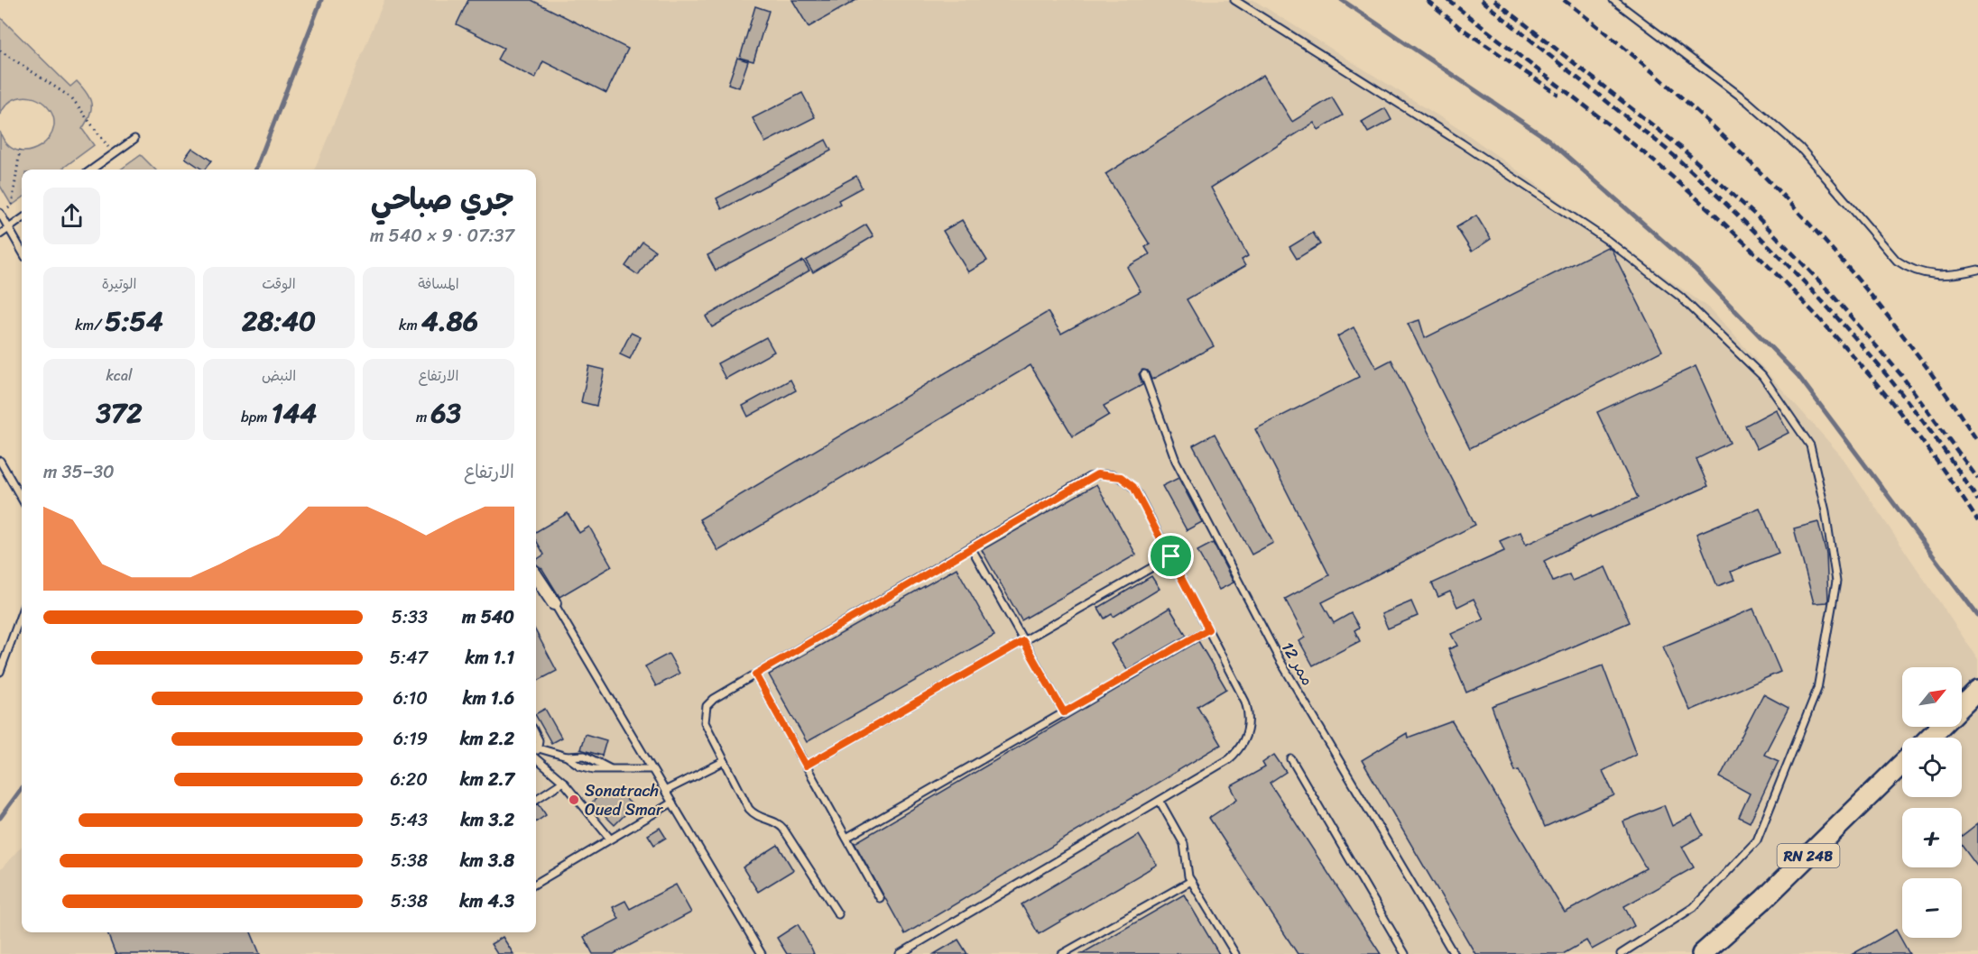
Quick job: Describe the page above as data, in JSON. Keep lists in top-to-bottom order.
{
  "streets": {
    "main road": ["RN 24B"],
    "lane": ["ممر 12"]
  },
  "places": ["Sonatrach Oued Smar"],
  "north": "top right",
  "page": {
    "heading": ["جري صباحي", "07:37 · 9 × 540 m"],
    "stats": [
      ["المسافة", "4.86 km"],
      ["الوقت", "28:40"],
      ["الوتيرة", "5:54 /km"],
      ["الارتفاع", "63 m"],
      ["النبض", "144 bpm"],
      ["kcal", "372"]
    ],
    "chart": ["الارتفاع", "30–35 m"],
    "list": [
      {
        "name": "540 m",
        "note": "5:33"
      },
      {
        "name": "1.1 km",
        "note": "5:47"
      },
      {
        "name": "1.6 km",
        "note": "6:10"
      },
      {
        "name": "2.2 km",
        "note": "6:19"
      },
      {
        "name": "2.7 km",
        "note": "6:20"
      },
      {
        "name": "3.2 km",
        "note": "5:43"
      },
      {
        "name": "3.8 km",
        "note": "5:38"
      },
      {
        "name": "4.3 km",
        "note": "5:38"
      }
    ],
    "map_buttons": ["+", "−"]
  }
}
